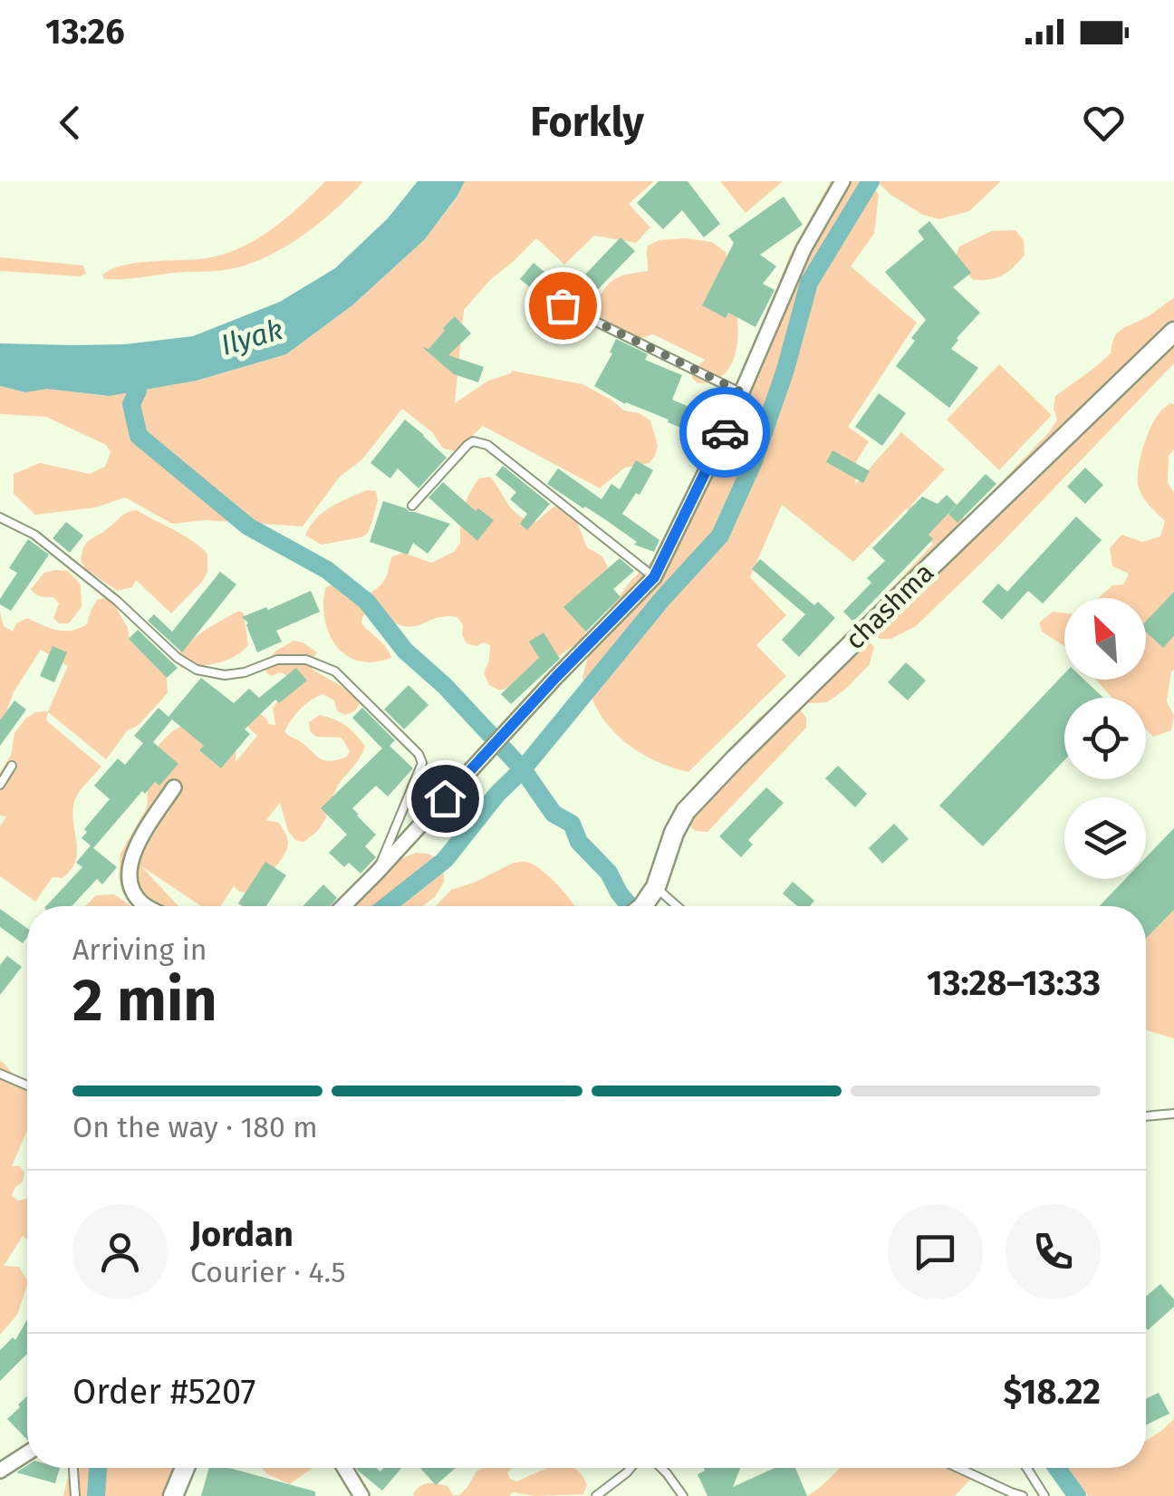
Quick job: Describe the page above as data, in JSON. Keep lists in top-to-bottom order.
{
  "streets": {
    "street": ["сhashma"]
  },
  "water": ["Ilyak"],
  "north": "top left",
  "page": {
    "status": "13:26",
    "header": "Forkly",
    "heading": ["2 min", "Arriving in", "13:28–13:33"],
    "panel": [
      "Jordan",
      "Courier · 4.5",
      "Order #5207",
      "$18.22"
    ],
    "bar": "On the way · 180 m"
  }
}
